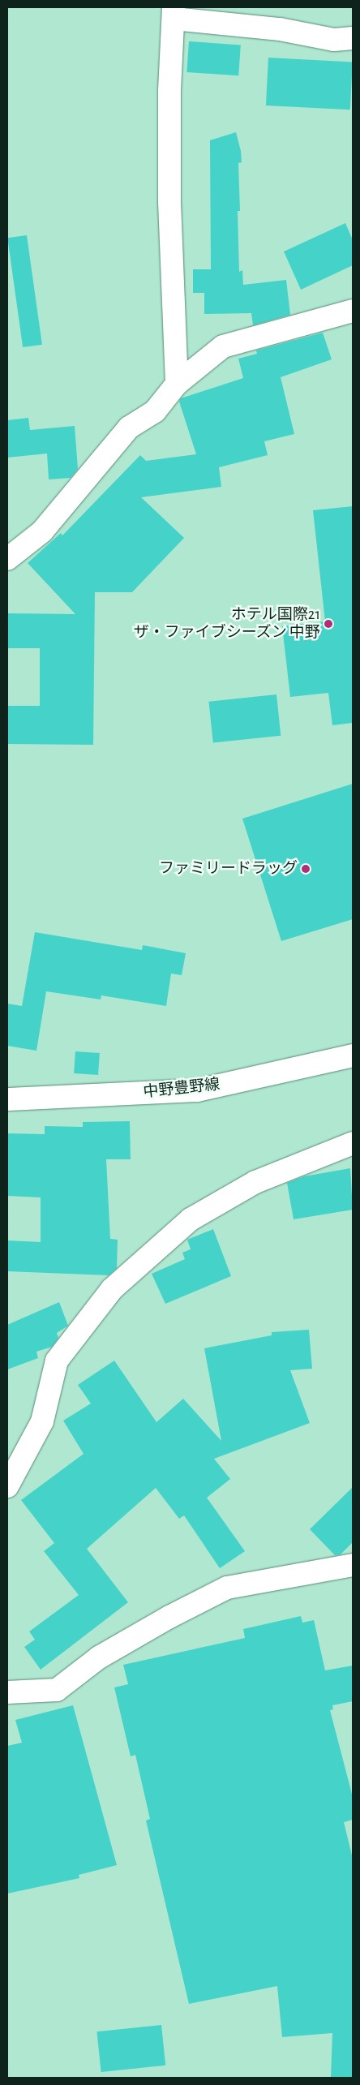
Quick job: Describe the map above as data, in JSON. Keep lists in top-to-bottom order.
{
  "streets": {
    "street": ["中野豊野線"]
  },
  "places": ["ホテル国際21 ザ・ファイブシーズン 中野", "ファミリードラッグ"]
}
